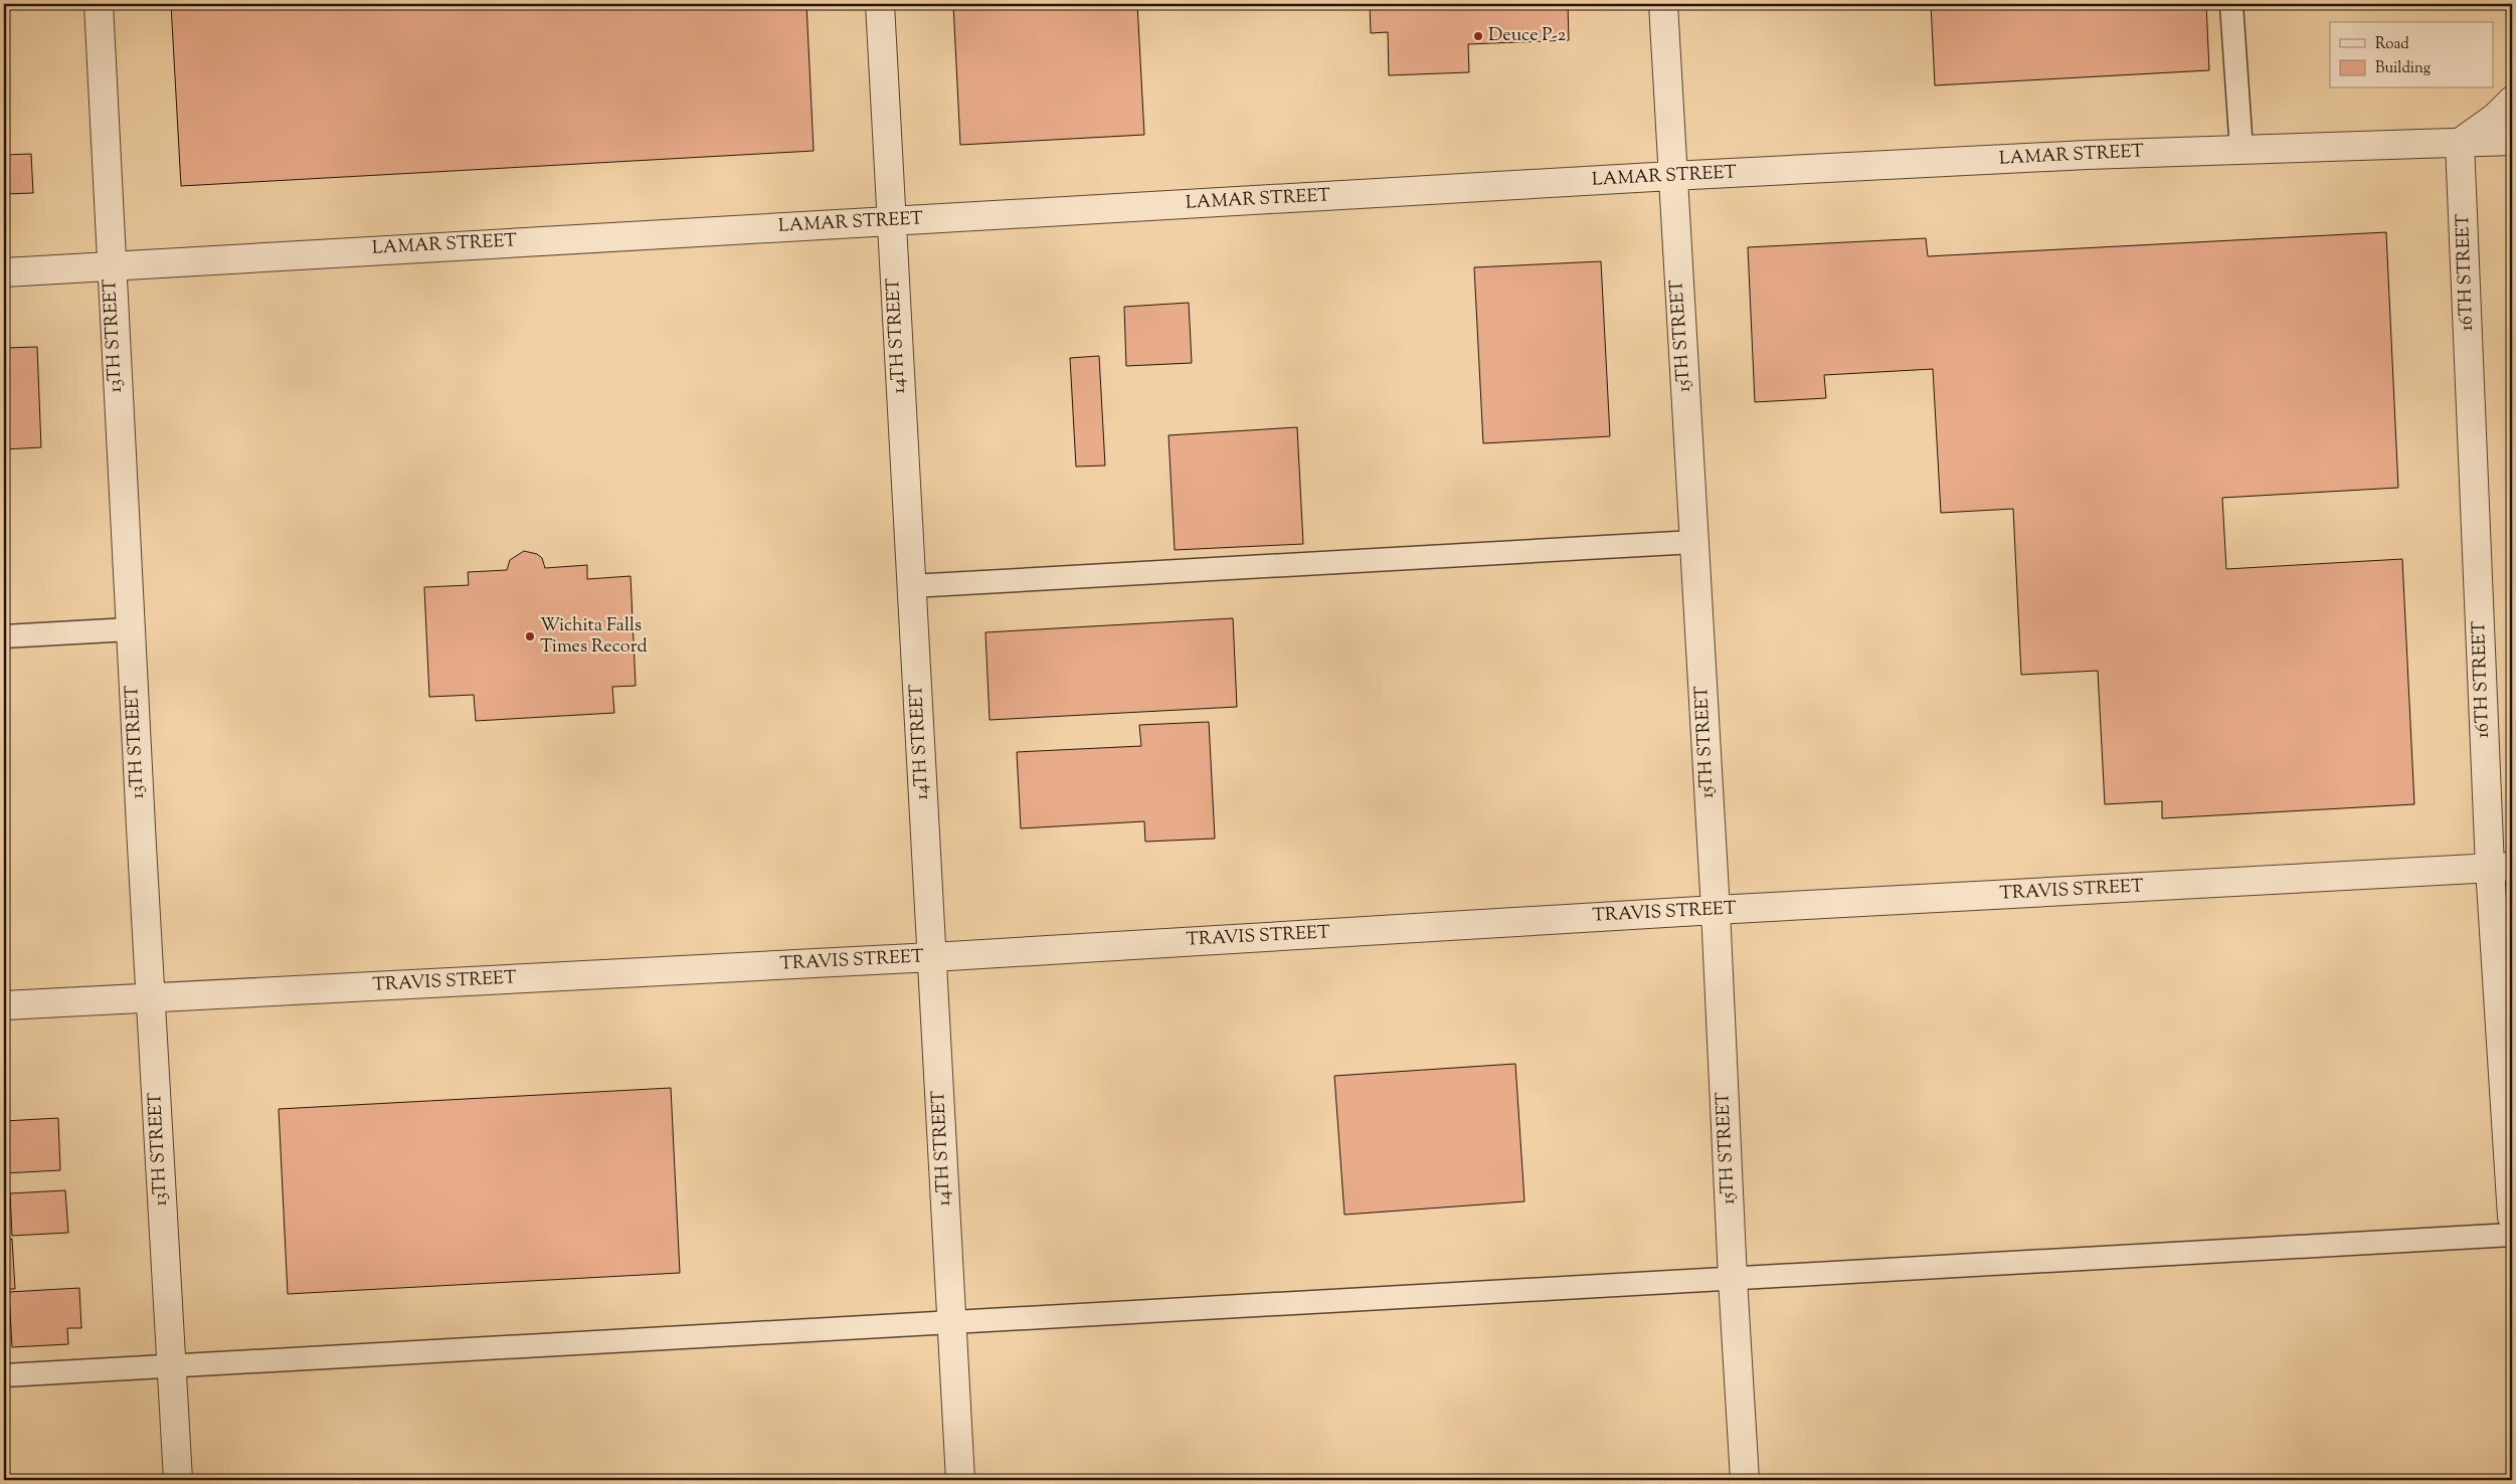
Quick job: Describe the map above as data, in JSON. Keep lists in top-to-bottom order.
{
  "streets": {
    "street": [
      "LAMAR STREET",
      "16TH STREET",
      "13TH STREET",
      "14TH STREET",
      "15TH STREET",
      "TRAVIS STREET"
    ]
  },
  "crossings": [
    ["LAMAR STREET", "16TH STREET"],
    ["LAMAR STREET", "13TH STREET"],
    ["LAMAR STREET", "14TH STREET"],
    ["LAMAR STREET", "15TH STREET"],
    ["16TH STREET", "TRAVIS STREET"],
    ["13TH STREET", "TRAVIS STREET"],
    ["14TH STREET", "TRAVIS STREET"],
    ["15TH STREET", "TRAVIS STREET"]
  ],
  "places": ["Deuce P-2", "Wichita Falls Times Record"],
  "legend": ["Road", "Building"]
}
